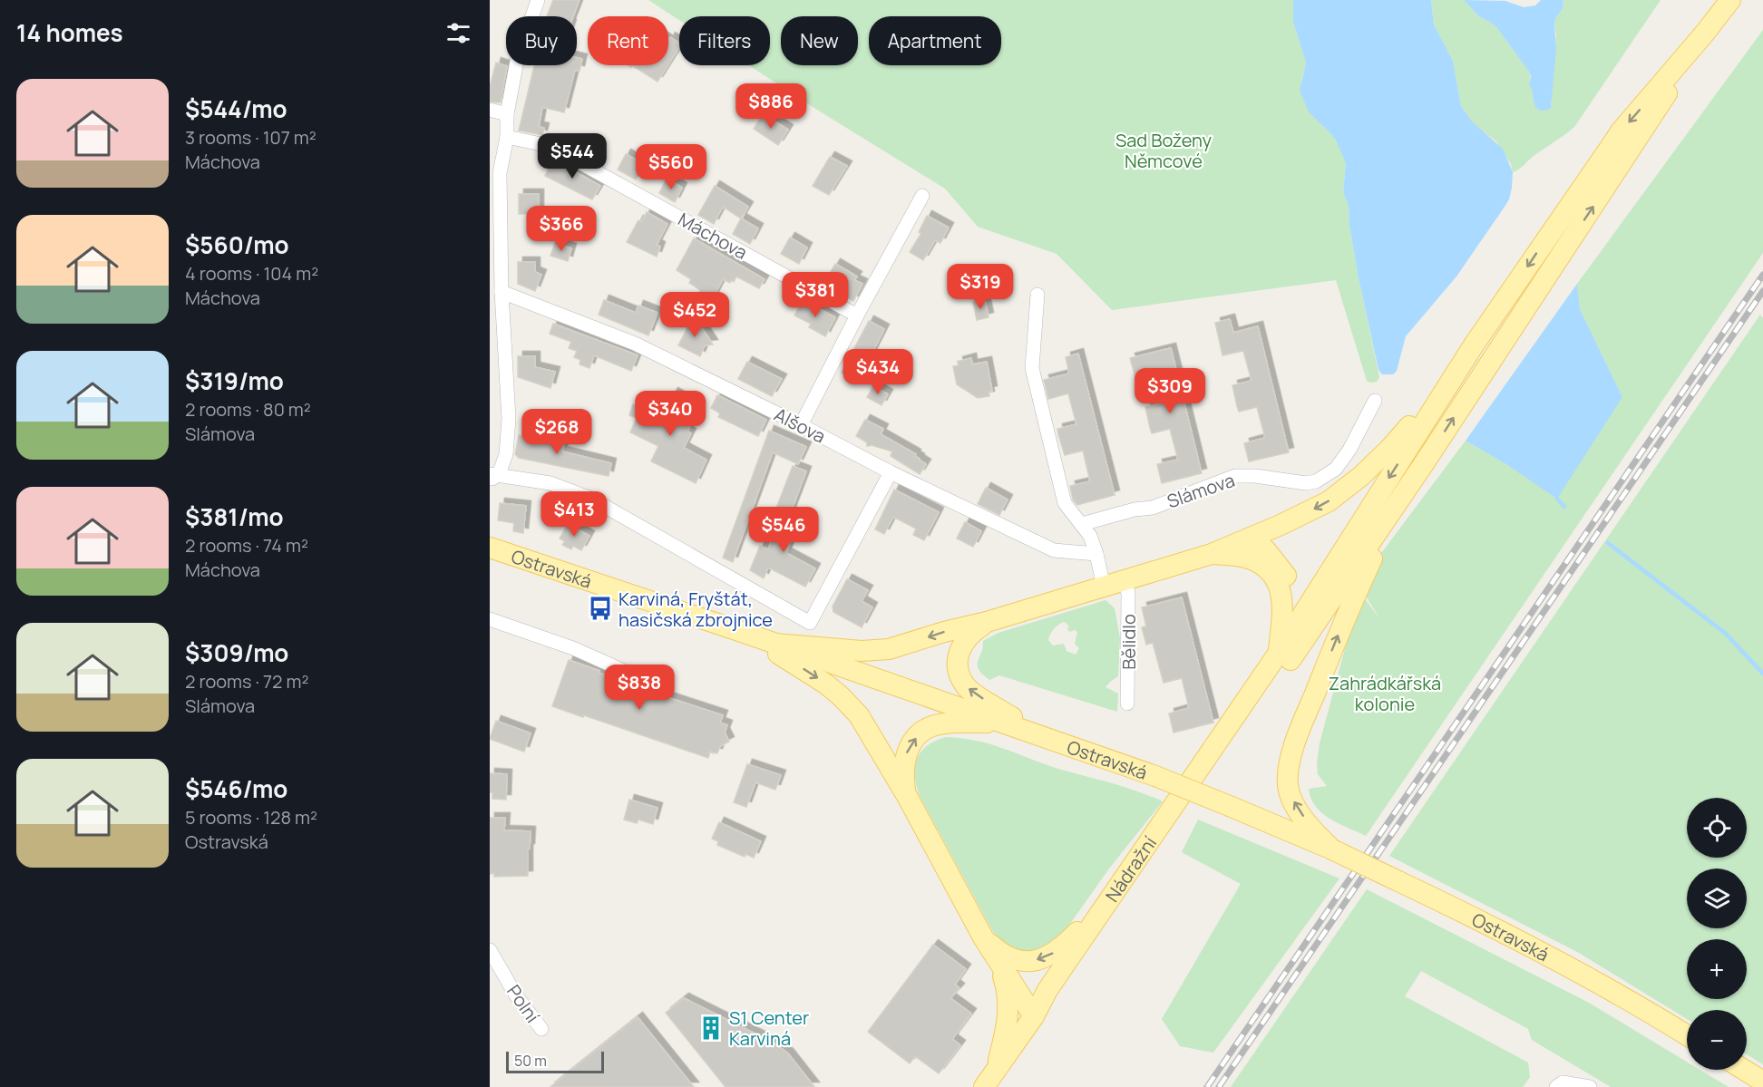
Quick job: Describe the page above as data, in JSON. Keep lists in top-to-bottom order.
{
  "streets": {
    "main road": ["Ostravská", "Nádražní"],
    "street": [
      "Máchova",
      "Alšova",
      "Slámova",
      "Bělidlo",
      "Polní"
    ]
  },
  "parks": ["Sad Boženy Němcové", "Zahrádkářská kolonie"],
  "places": {
    "bus stop": ["Karviná, Fryštát, hasičská zbrojnice"],
    "building": ["S1 Center Karviná"]
  },
  "scale_bar": "50 m",
  "page": {
    "heading": "14 homes",
    "chip": [
      "Buy",
      "Rent",
      "Filters",
      "New",
      "Apartment"
    ],
    "list": [
      {
        "name": "$544/mo",
        "note": "3 rooms · 107 m² · Máchova"
      },
      {
        "name": "$560/mo",
        "note": "4 rooms · 104 m² · Máchova"
      },
      {
        "name": "$319/mo",
        "note": "2 rooms · 80 m² · Slámova"
      },
      {
        "name": "$381/mo",
        "note": "2 rooms · 74 m² · Máchova"
      },
      {
        "name": "$309/mo",
        "note": "2 rooms · 72 m² · Slámova"
      },
      {
        "name": "$546/mo",
        "note": "5 rooms · 128 m² · Ostravská"
      }
    ],
    "price": [
      "$886",
      "$544",
      "$560",
      "$366",
      "$319",
      "$381",
      "$452",
      "$434",
      "$309",
      "$340",
      "$268",
      "$413",
      "$546",
      "$838"
    ],
    "map_buttons": ["+", "−"],
    "scale": "50 m"
  }
}
